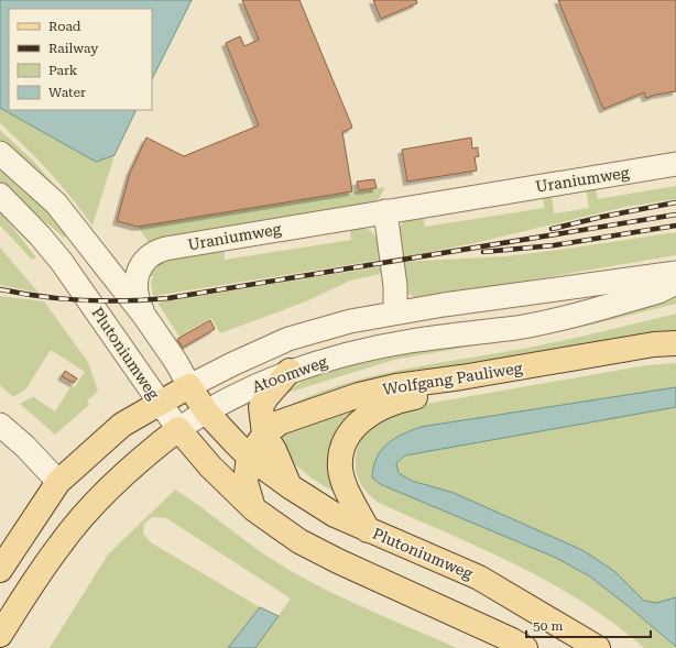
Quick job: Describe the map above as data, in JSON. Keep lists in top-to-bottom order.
{
  "streets": {
    "main road": ["Plutoniumweg", "Atoomweg", "Wolfgang Pauliweg"],
    "street": ["Uraniumweg"]
  },
  "crossings": [
    ["Uraniumweg", "Plutoniumweg"],
    ["Plutoniumweg", "Atoomweg"],
    ["Plutoniumweg", "Wolfgang Pauliweg"]
  ],
  "legend": [
    "Road",
    "Railway",
    "Park",
    "Water"
  ],
  "scale_bar": "50 m"
}
